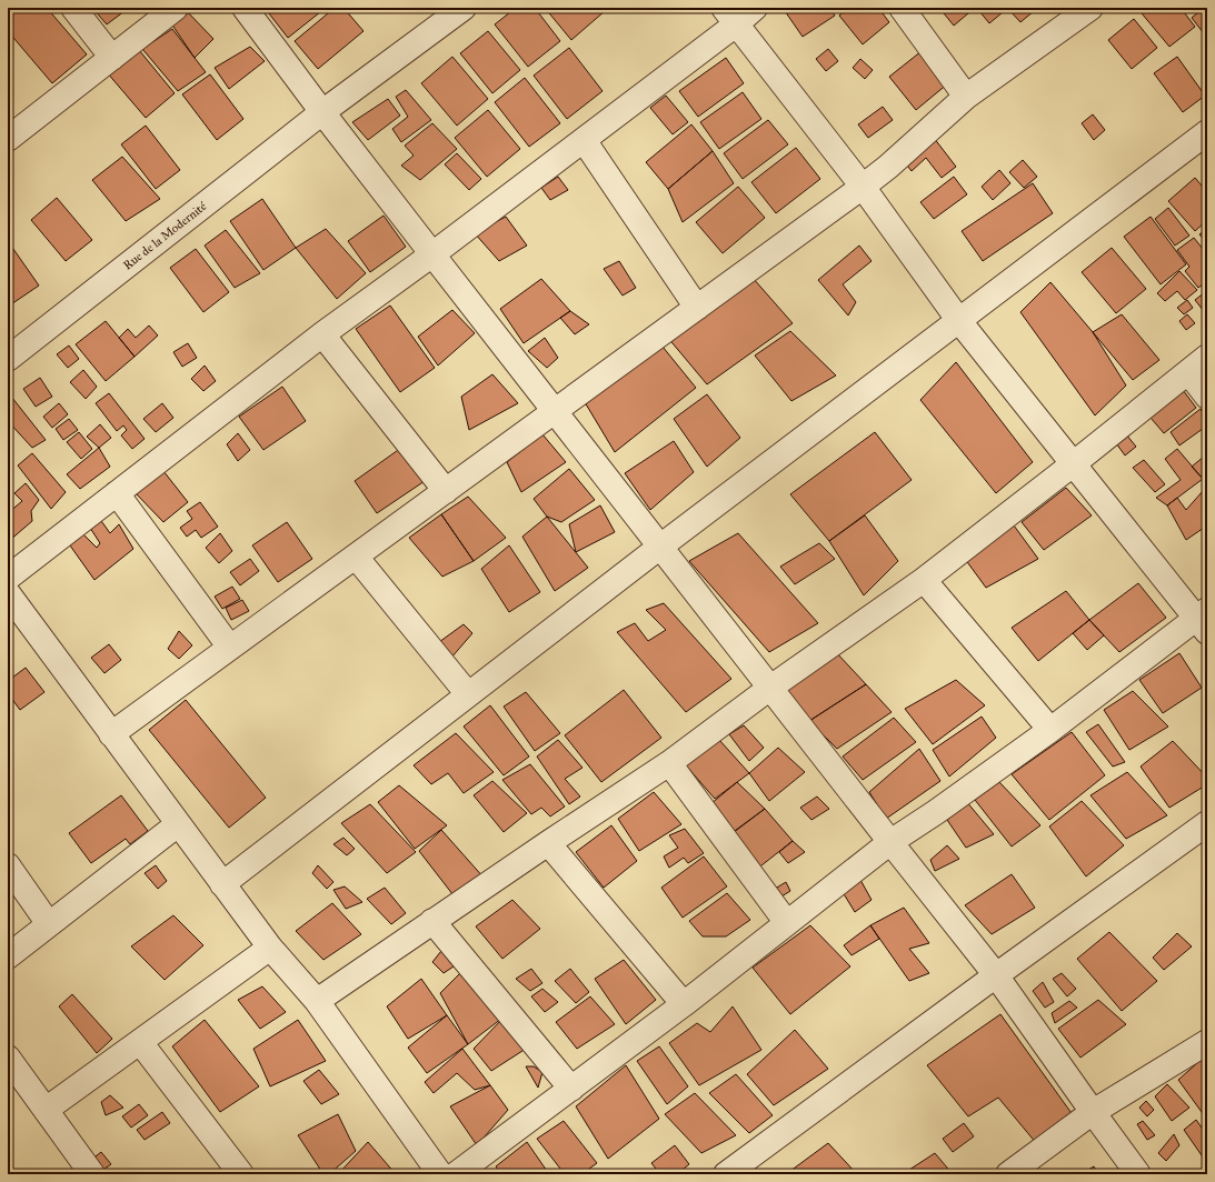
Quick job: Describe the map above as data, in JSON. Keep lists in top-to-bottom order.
{
  "streets": {
    "street": ["Rue de la Modernité"]
  }
}
